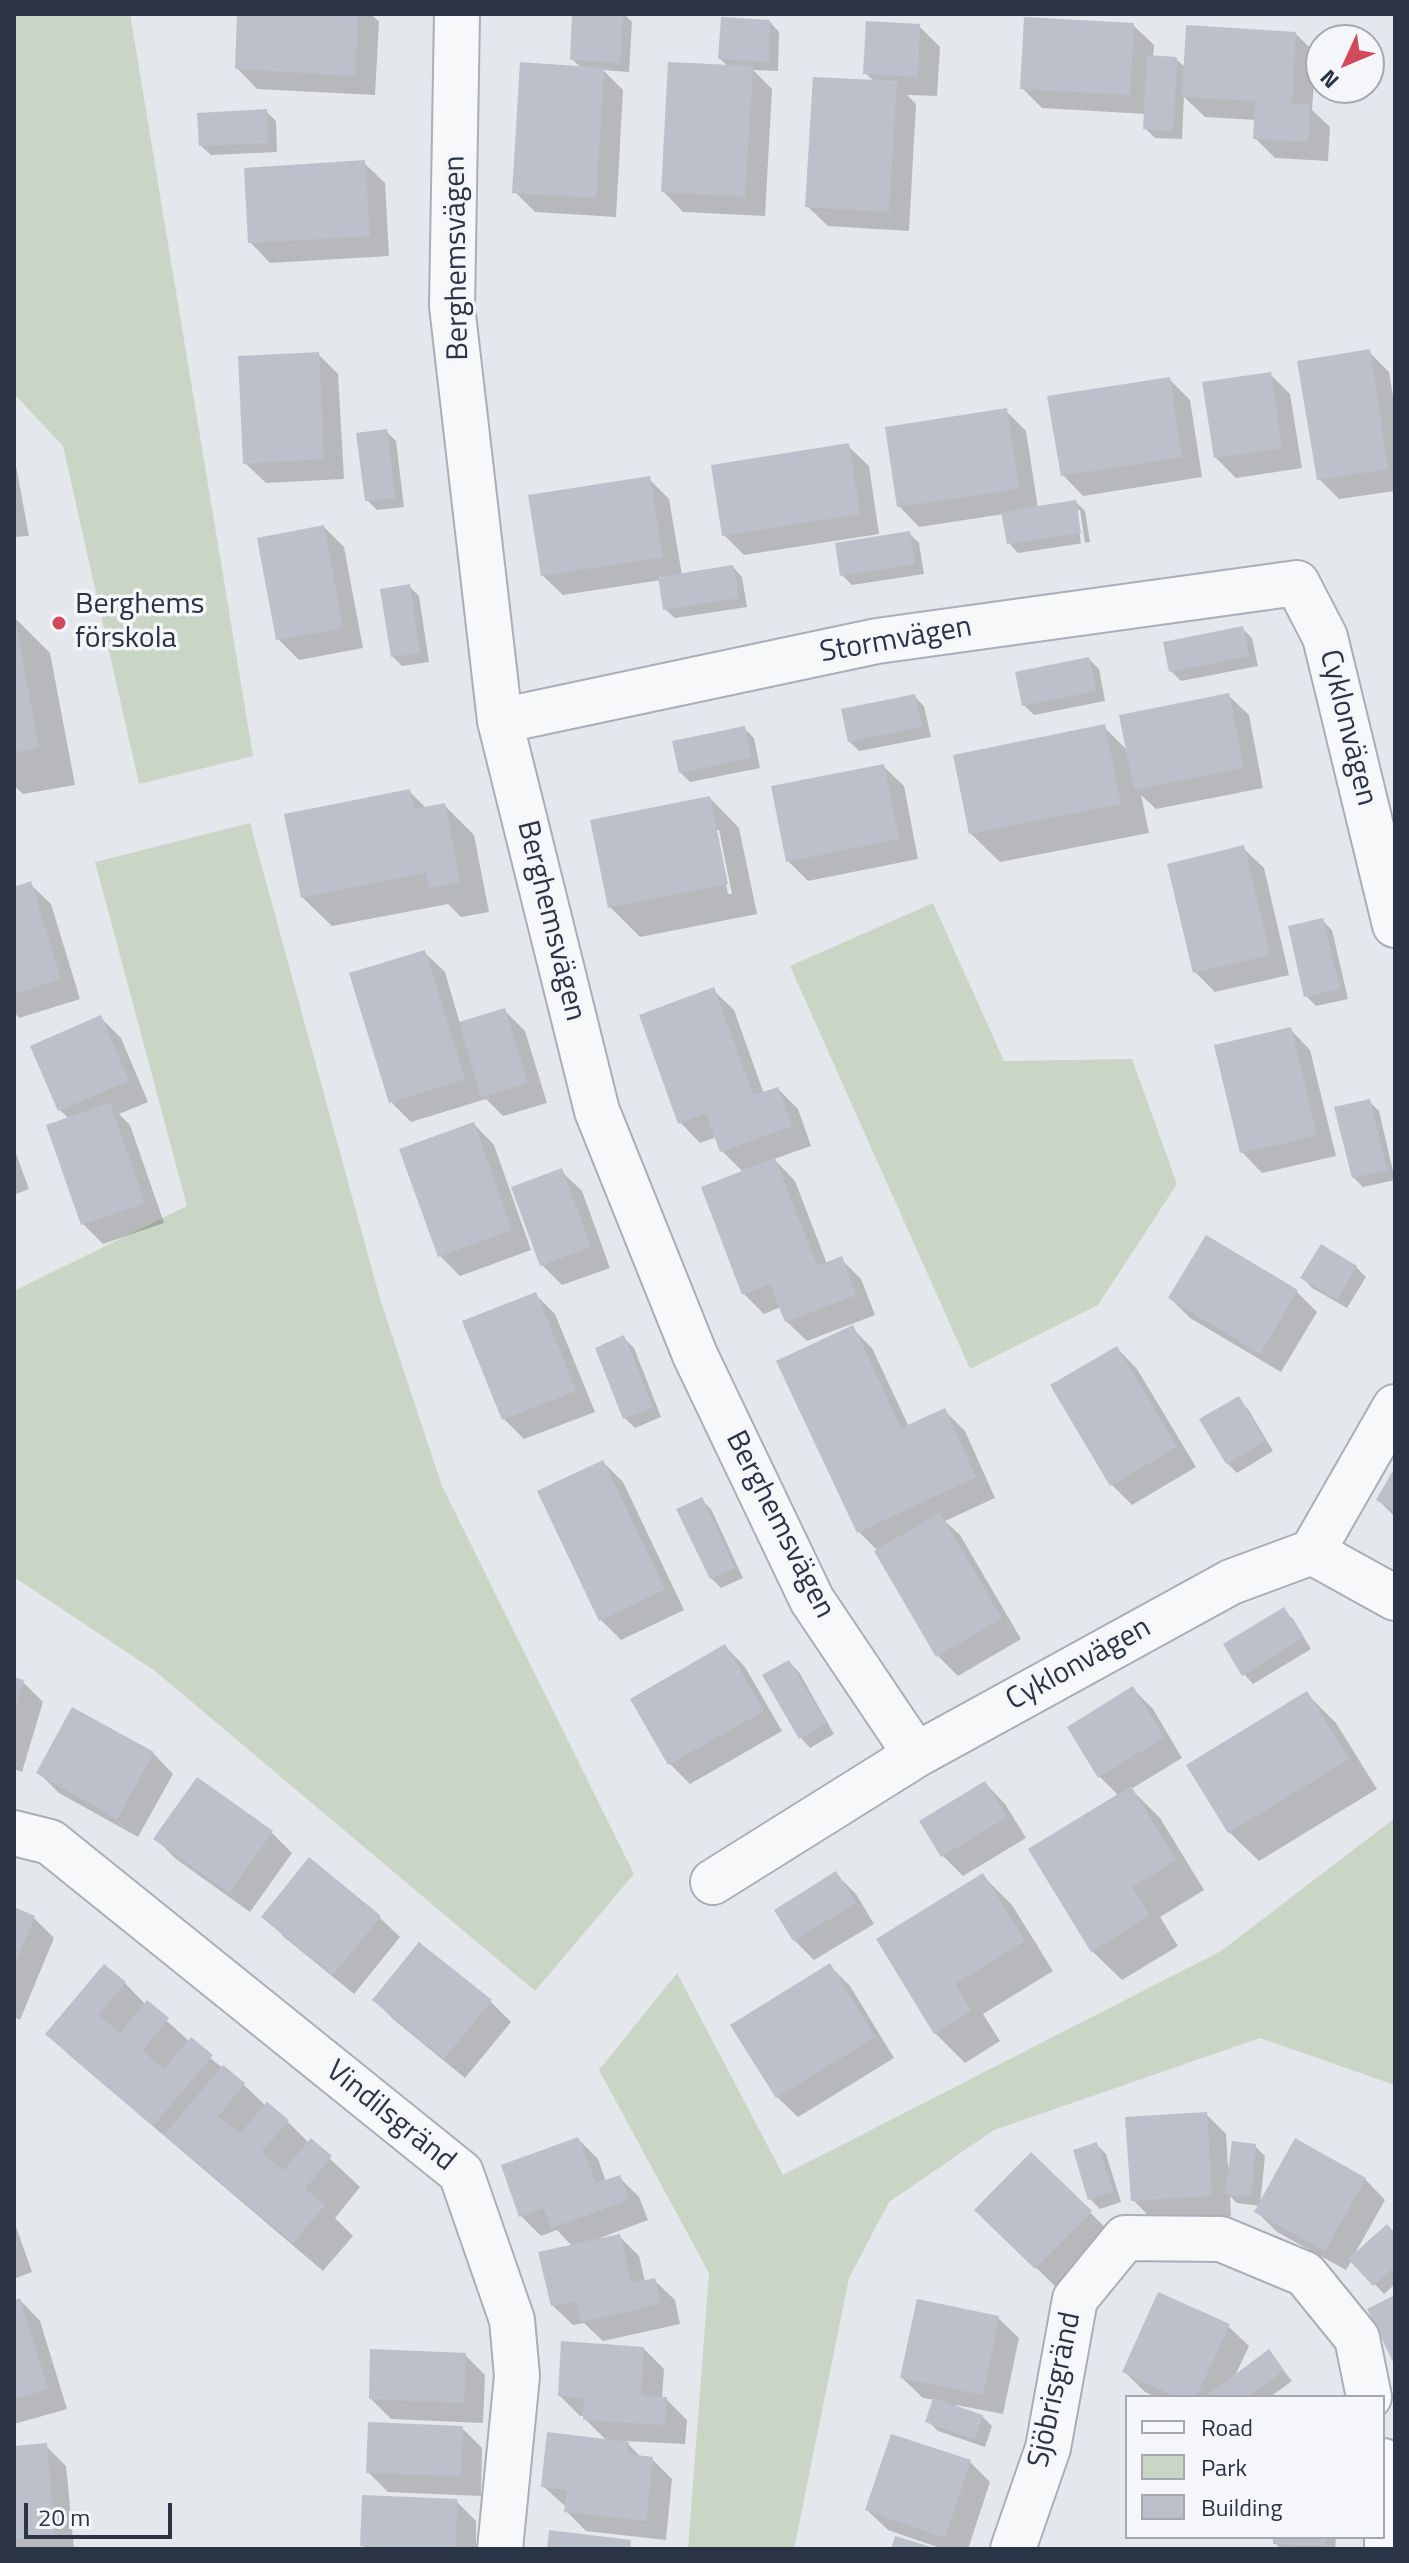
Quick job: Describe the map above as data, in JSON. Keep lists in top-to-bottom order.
{
  "streets": {
    "street": [
      "Berghemsvägen",
      "Stormvägen",
      "Cyklonvägen",
      "Vindilsgränd",
      "Sjöbrisgränd"
    ]
  },
  "crossings": [
    ["Berghemsvägen", "Stormvägen"],
    ["Berghemsvägen", "Cyklonvägen"],
    ["Stormvägen", "Cyklonvägen"]
  ],
  "places": ["Berghems förskola"],
  "legend": ["Road", "Park", "Building"],
  "scale_bar": "20 m",
  "north": "bottom left"
}
